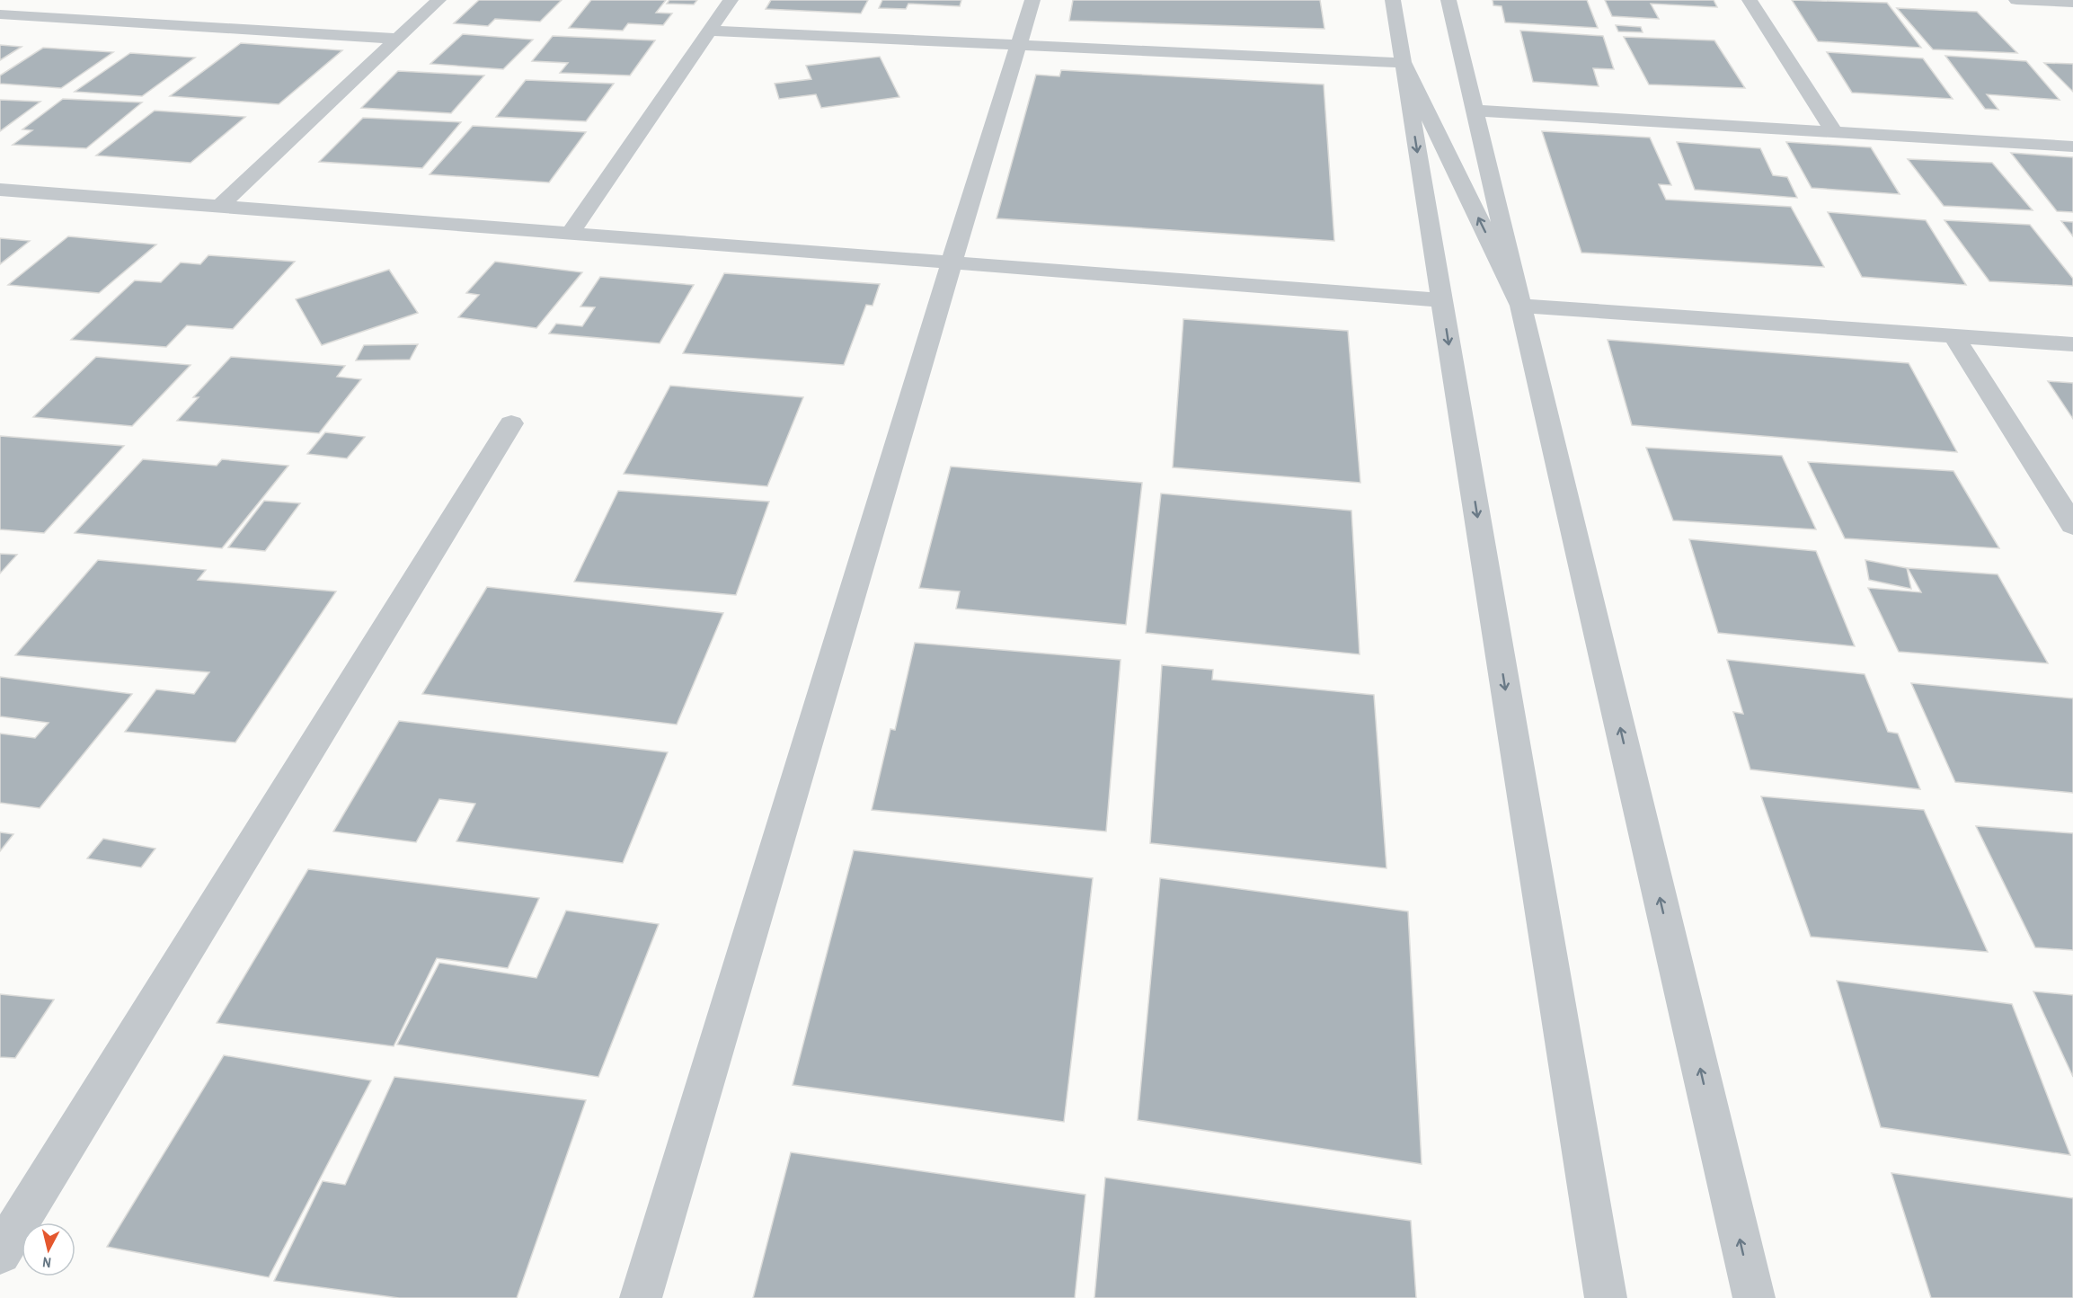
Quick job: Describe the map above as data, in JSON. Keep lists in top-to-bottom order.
{
  "north": "bottom"
}
